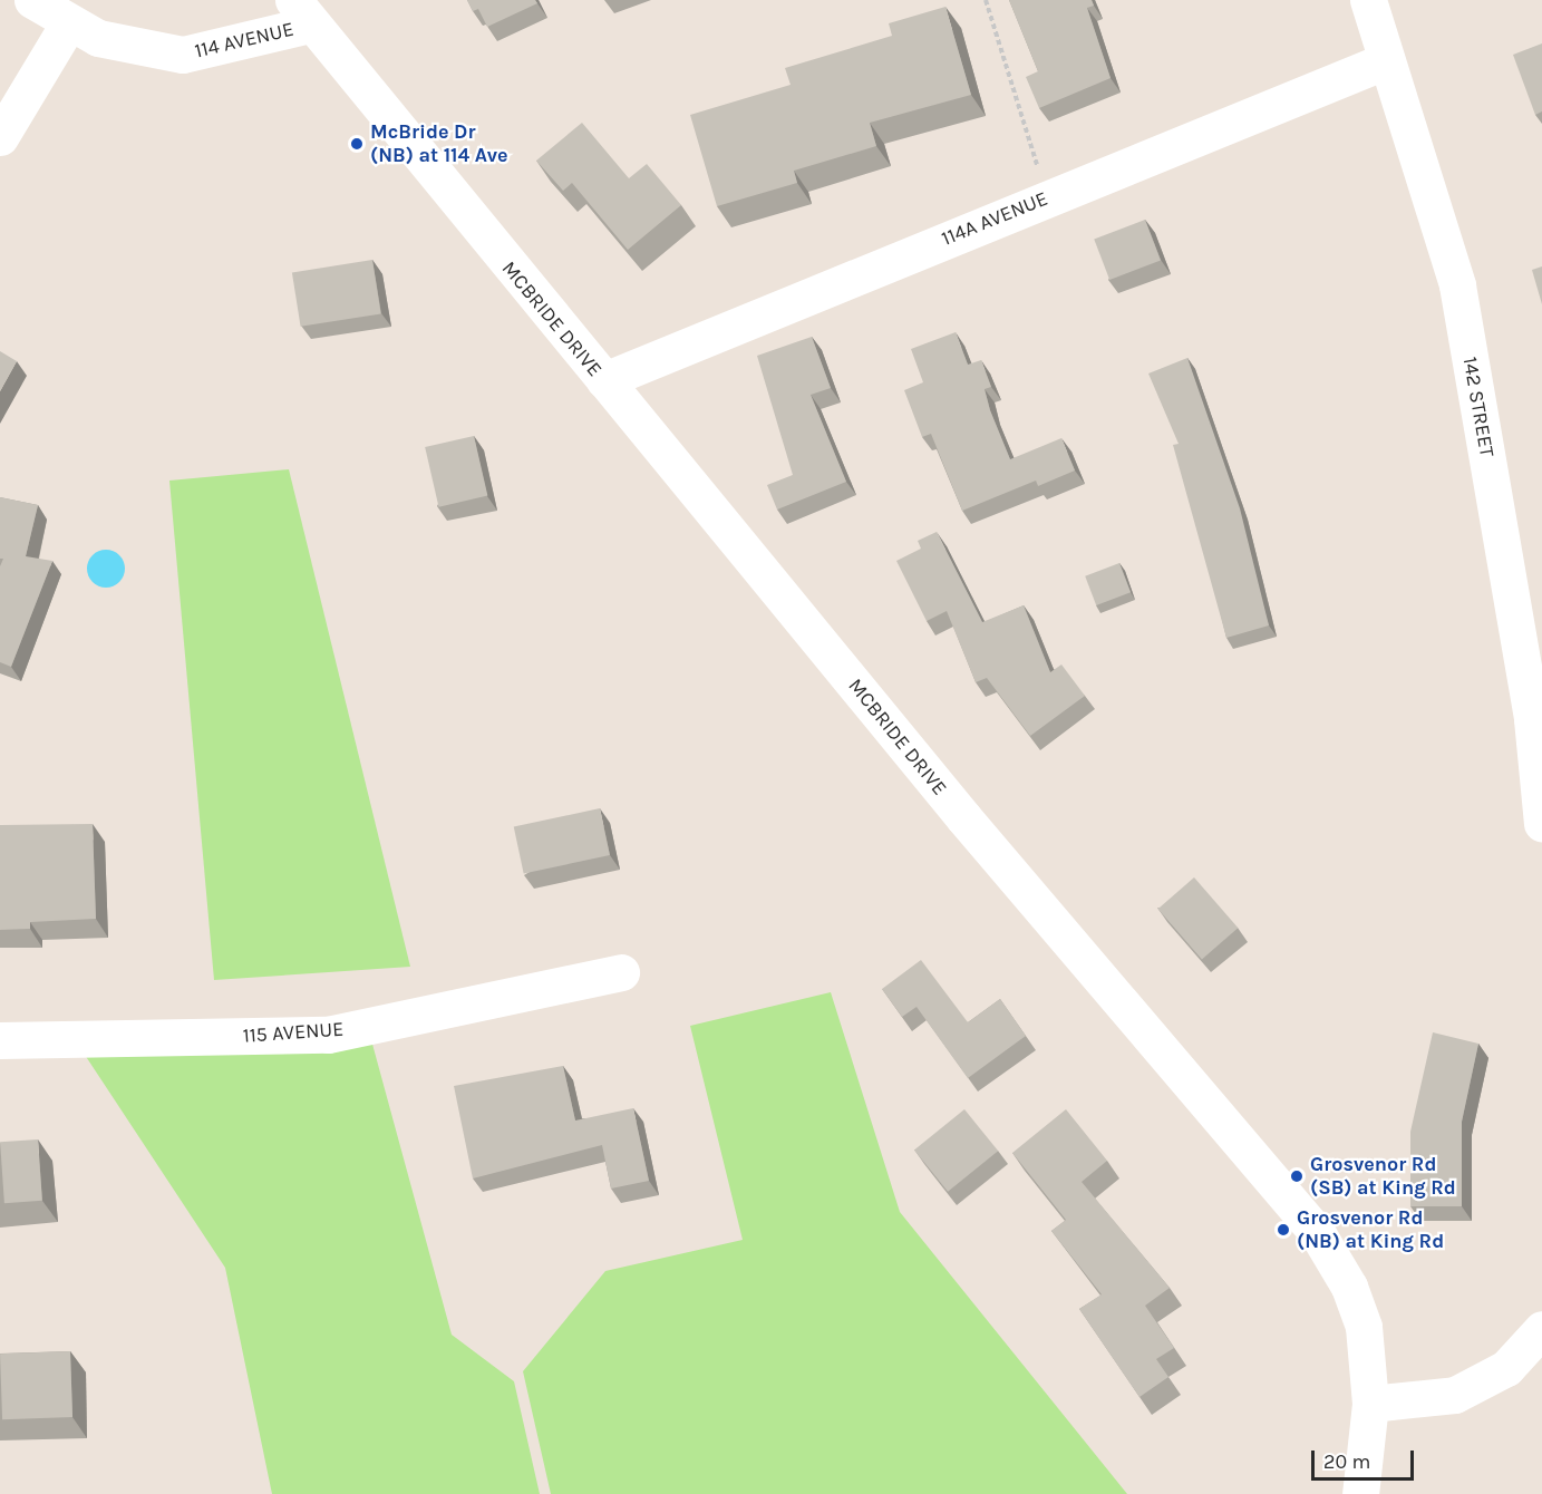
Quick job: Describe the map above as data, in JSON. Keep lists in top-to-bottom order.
{
  "streets": {
    "street": [
      "114 AVENUE",
      "114A AVENUE",
      "MCBRIDE DRIVE",
      "142 STREET",
      "115 AVENUE"
    ]
  },
  "crossings": [
    ["114 AVENUE", "MCBRIDE DRIVE"],
    ["114A AVENUE", "MCBRIDE DRIVE"],
    ["114A AVENUE", "142 STREET"]
  ],
  "places": ["McBride Dr (NB) at 114 Ave", "Grosvenor Rd (SB) at King Rd", "Grosvenor Rd (NB) at King Rd"],
  "scale_bar": "20 m"
}
